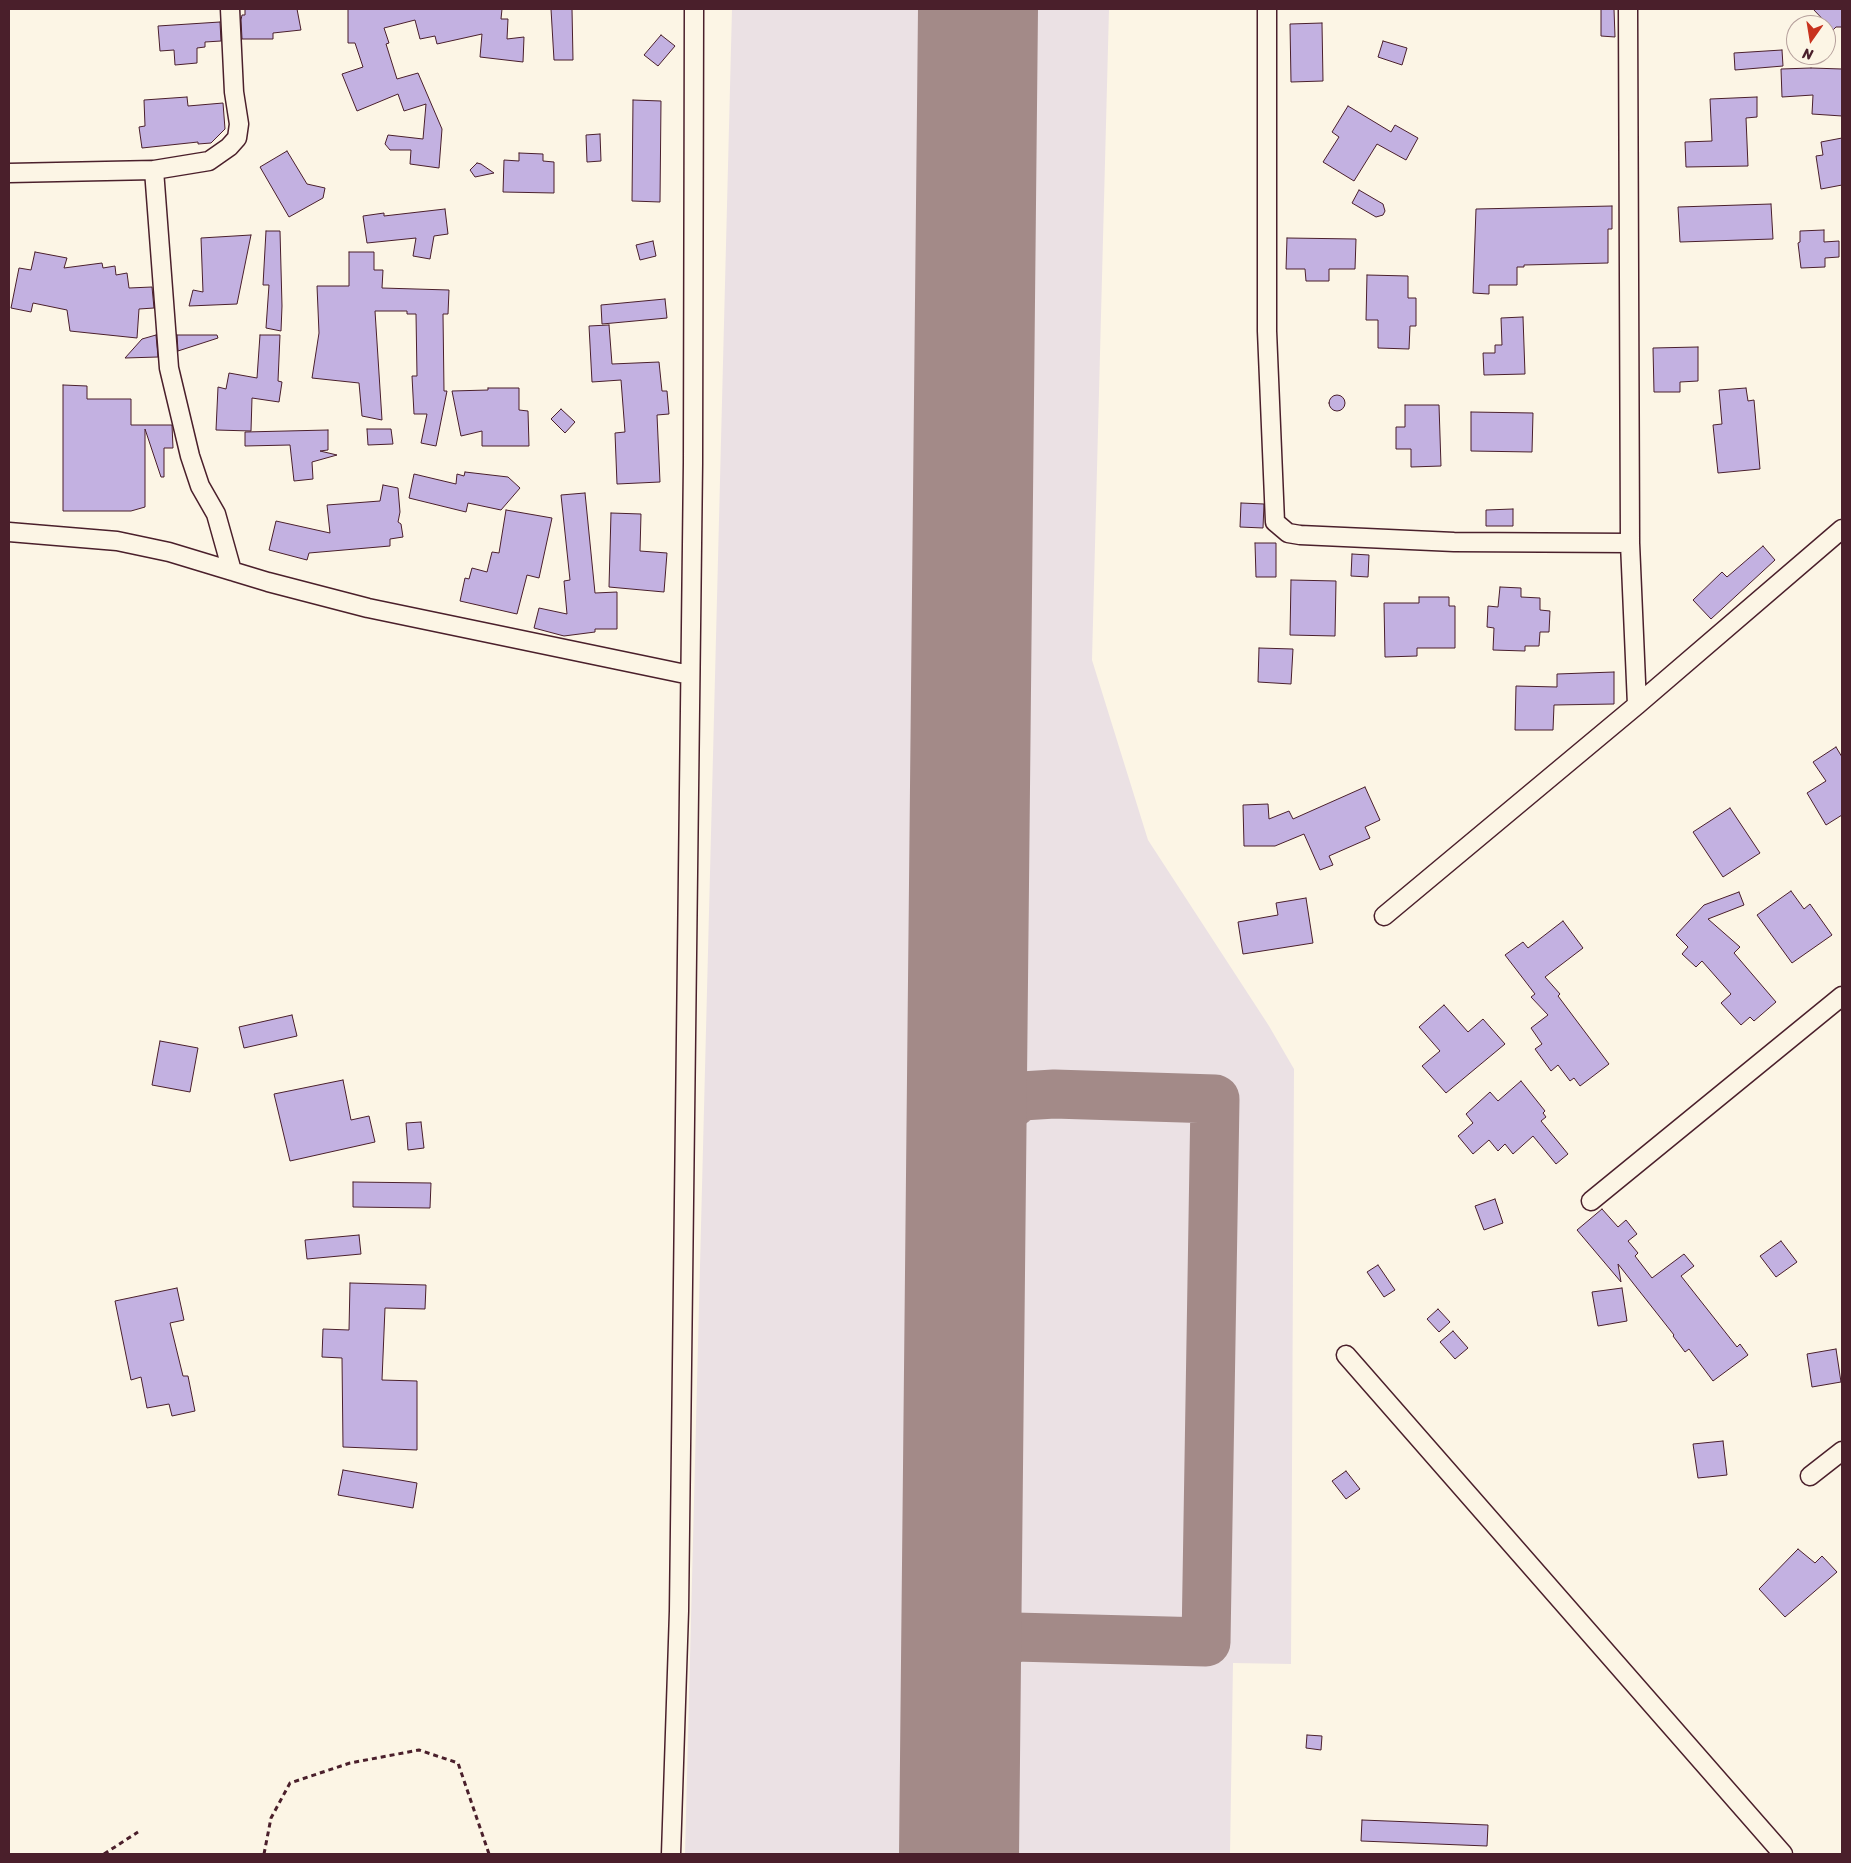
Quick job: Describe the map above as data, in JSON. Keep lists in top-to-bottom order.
{
  "north": "bottom"
}
